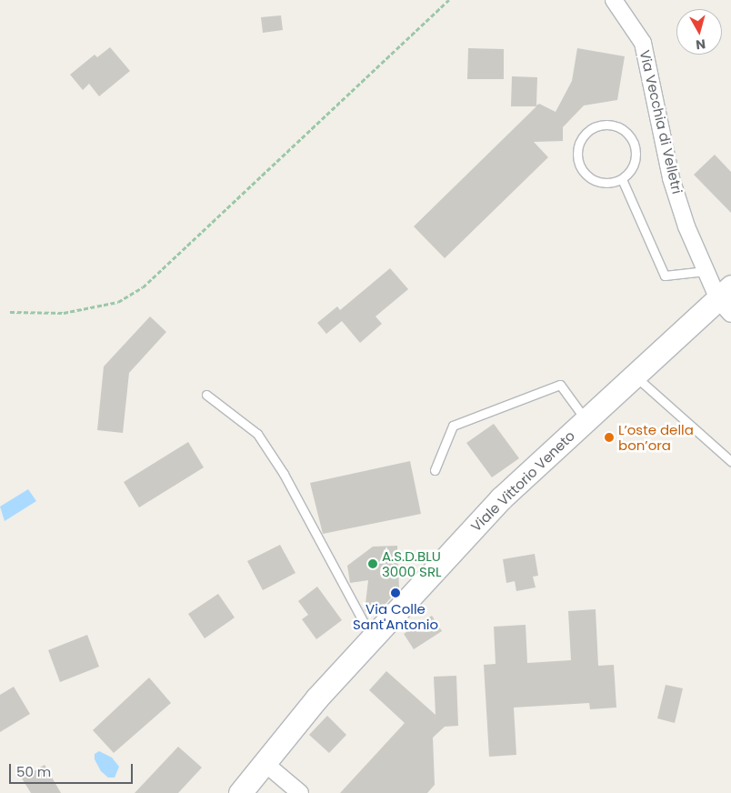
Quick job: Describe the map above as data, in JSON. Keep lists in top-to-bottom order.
{
  "streets": {
    "main road": ["Viale Vittorio Veneto"],
    "street": ["Via Vecchia di Velletri"]
  },
  "crossings": [
    ["Via Vecchia di Velletri", "Viale Vittorio Veneto"]
  ],
  "places": ["L’oste della bon’ora", "A.S.D.BLU 3000 SRL", "Via Colle Sant'Antonio"],
  "scale_bar": "50 m",
  "north": "bottom"
}
